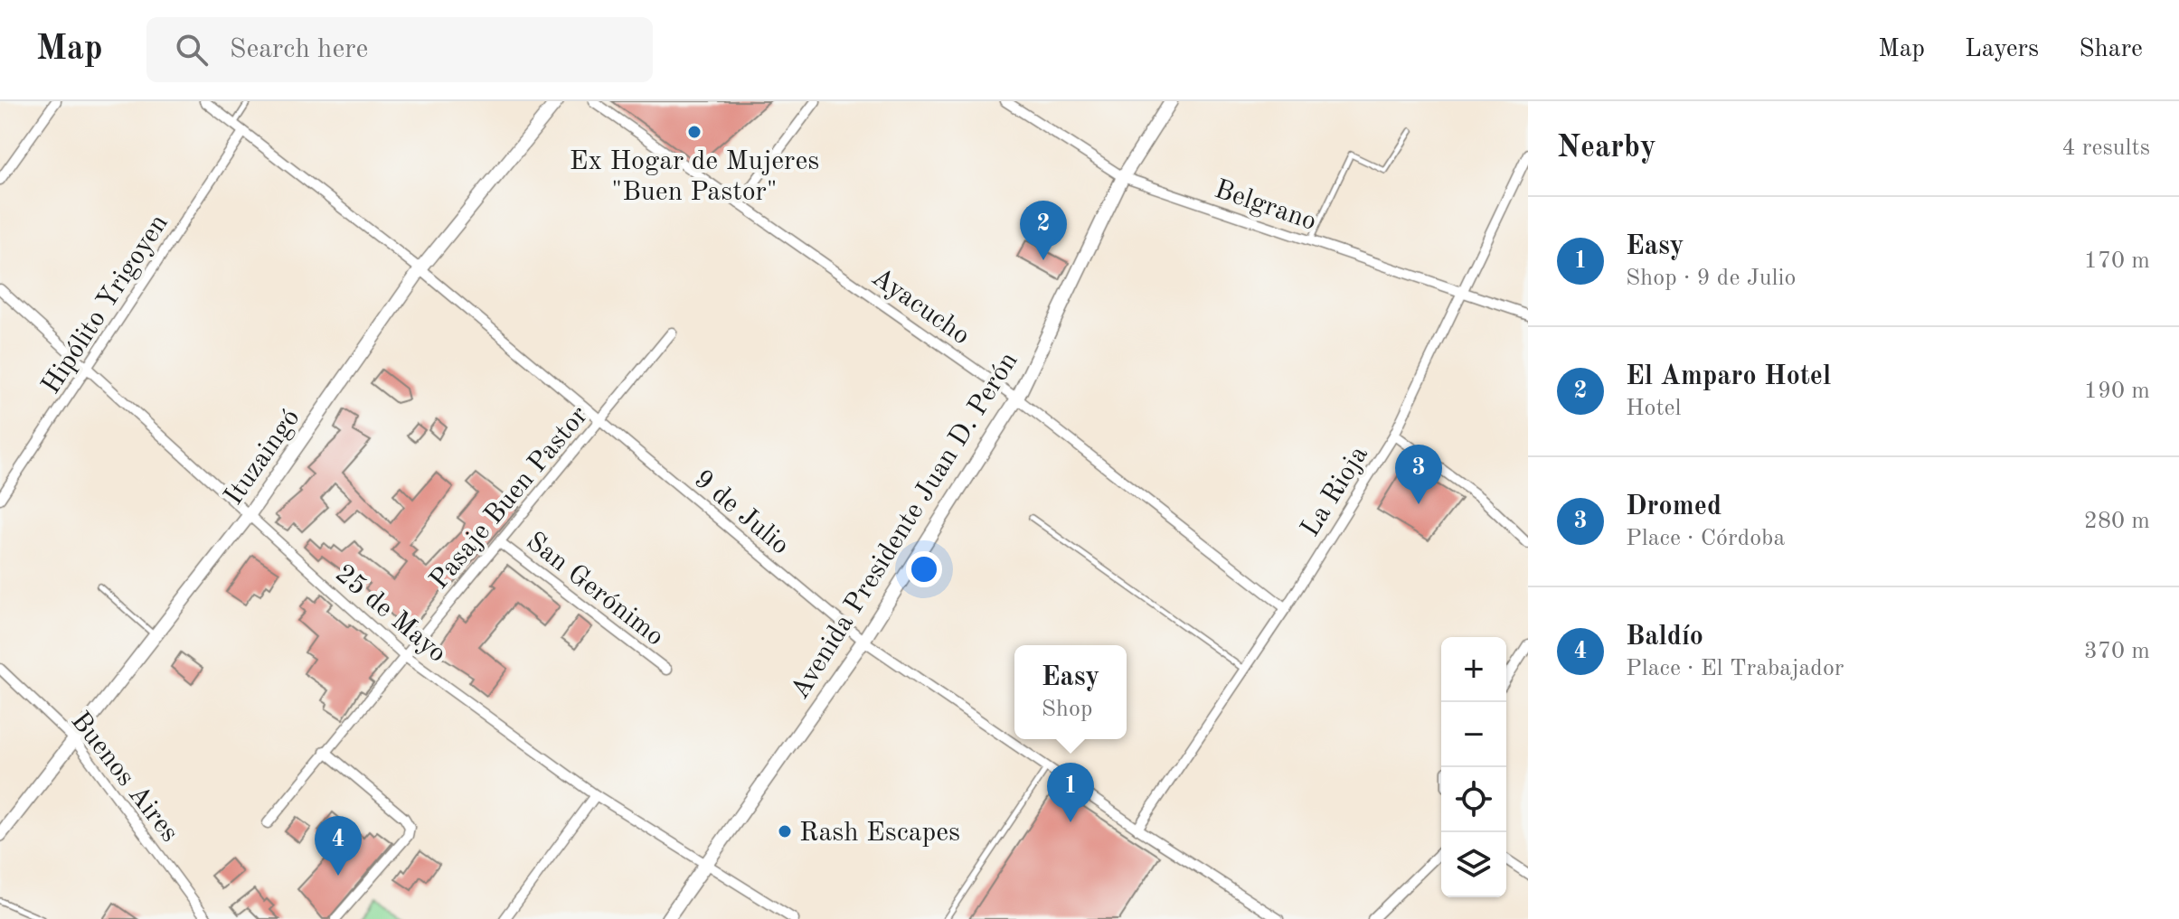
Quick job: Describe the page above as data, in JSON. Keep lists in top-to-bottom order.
{
  "streets": {
    "street": [
      "Belgrano",
      "Hipólito Yrigoyen",
      "Ayacucho",
      "Ituzaingó",
      "La Rioja",
      "Pasaje Buen Pastor",
      "9 de Julio",
      "Avenida Presidente Juan D. Perón",
      "San Gerónimo",
      "25 de Mayo",
      "Buenos Aires"
    ]
  },
  "crossings": [
    ["Belgrano", "La Rioja"],
    ["Belgrano", "Avenida Presidente Juan D. Perón"],
    ["Hipólito Yrigoyen", "9 de Julio"],
    ["Hipólito Yrigoyen", "25 de Mayo"],
    ["Ayacucho", "La Rioja"],
    ["Ayacucho", "Avenida Presidente Juan D. Perón"],
    ["Ituzaingó", "9 de Julio"],
    ["Ituzaingó", "25 de Mayo"],
    ["Ituzaingó", "Buenos Aires"],
    ["La Rioja", "9 de Julio"],
    ["Pasaje Buen Pastor", "9 de Julio"],
    ["Pasaje Buen Pastor", "San Gerónimo"],
    ["Pasaje Buen Pastor", "25 de Mayo"],
    ["9 de Julio", "Avenida Presidente Juan D. Perón"],
    ["Avenida Presidente Juan D. Perón", "25 de Mayo"]
  ],
  "places": ["Ex Hogar de Mujeres \"Buen Pastor\"", "Rash Escapes"],
  "page": {
    "header": "Map",
    "search": "Search here",
    "nav": ["Map", "Layers", "Share"],
    "heading": ["Nearby", "4 results"],
    "list": [
      {
        "mark": "1",
        "name": "Easy",
        "note": "Shop · 9 de Julio",
        "value": "170 m"
      },
      {
        "mark": "2",
        "name": "El Amparo Hotel",
        "note": "Hotel",
        "value": "190 m"
      },
      {
        "mark": "3",
        "name": "Dromed",
        "note": "Place · Córdoba",
        "value": "280 m"
      },
      {
        "mark": "4",
        "name": "Baldío",
        "note": "Place · El Trabajador",
        "value": "370 m"
      }
    ],
    "pins": [
      "2",
      "3",
      "1",
      "4"
    ],
    "map_buttons": ["+", "−"],
    "popup": ["Easy", "Shop"]
  }
}
